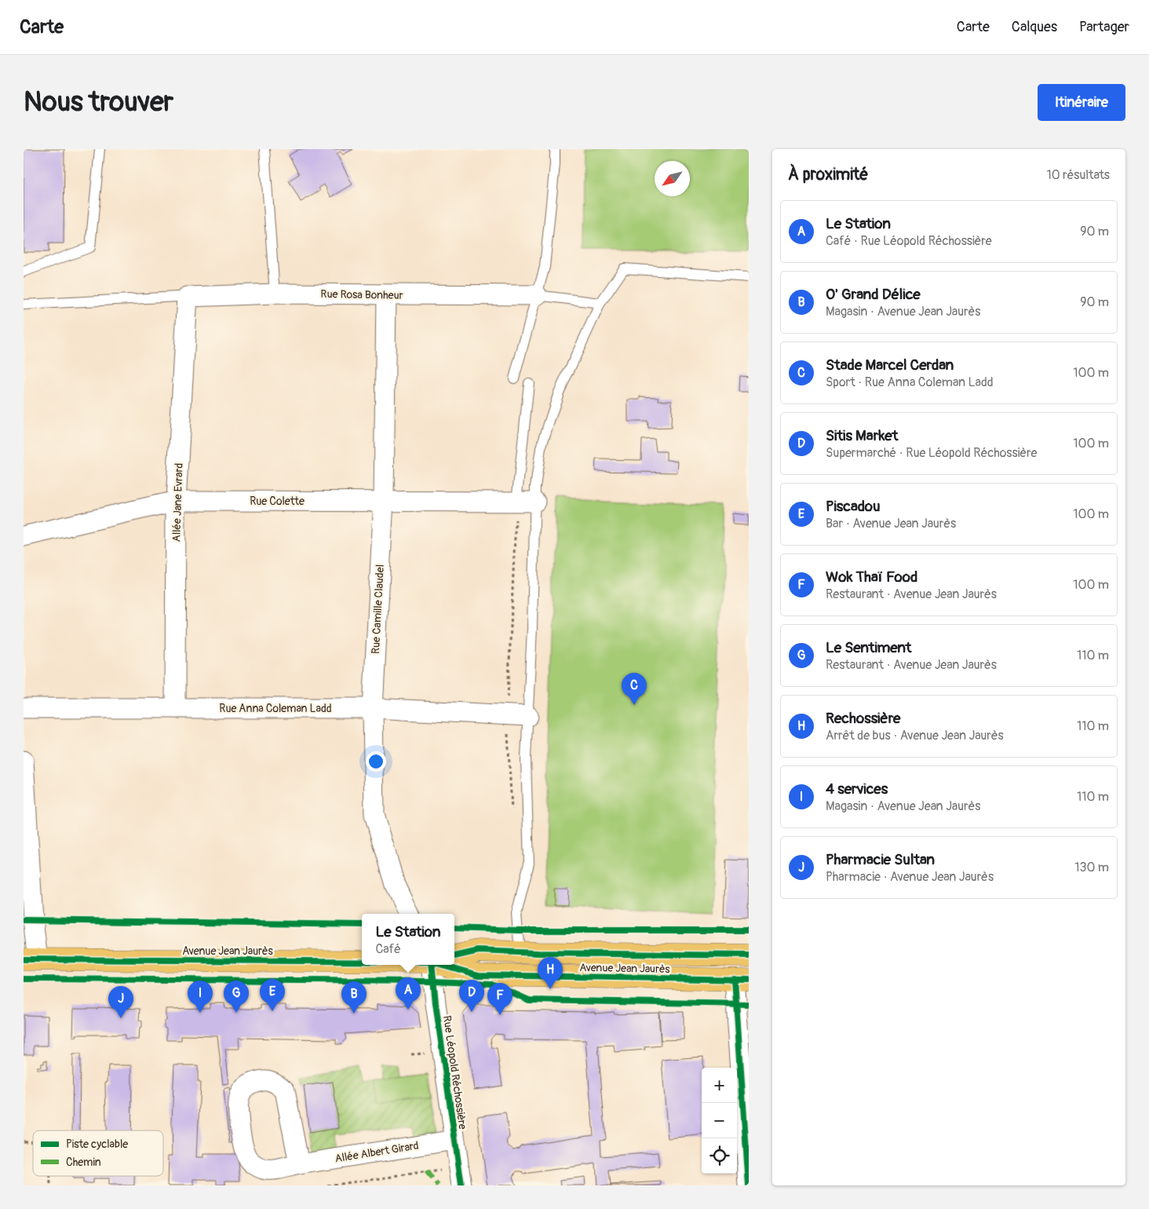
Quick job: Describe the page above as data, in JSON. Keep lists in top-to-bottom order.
{
  "streets": {
    "main road": ["Avenue Jean Jaurès"],
    "street": [
      "Rue Rosa Bonheur",
      "Rue Colette",
      "Allée Jane Evrard",
      "Rue Camille Claudel",
      "Rue Anna Coleman Ladd",
      "Rue Léopold Réchossière",
      "Allée Albert Girard"
    ]
  },
  "crossings": [
    ["Rue Rosa Bonheur", "Allée Jane Evrard"],
    ["Rue Rosa Bonheur", "Rue Camille Claudel"],
    ["Rue Colette", "Allée Jane Evrard"],
    ["Rue Colette", "Rue Camille Claudel"],
    ["Allée Jane Evrard", "Rue Anna Coleman Ladd"],
    ["Rue Camille Claudel", "Rue Anna Coleman Ladd"],
    ["Rue Léopold Réchossière", "Allée Albert Girard"]
  ],
  "legend": ["Piste cyclable", "Chemin"],
  "north": "bottom left",
  "page": {
    "header": "Carte",
    "nav": ["Carte", "Calques", "Partager"],
    "buttons": "Itinéraire",
    "title": "Nous trouver",
    "heading": ["À proximité", "10 résultats"],
    "list": [
      {
        "mark": "A",
        "name": "Le Station",
        "note": "Café · Rue Léopold Réchossière",
        "value": "90 m"
      },
      {
        "mark": "B",
        "name": "O' Grand Délice",
        "note": "Magasin · Avenue Jean Jaurès",
        "value": "90 m"
      },
      {
        "mark": "C",
        "name": "Stade Marcel Cerdan",
        "note": "Sport · Rue Anna Coleman Ladd",
        "value": "100 m"
      },
      {
        "mark": "D",
        "name": "Sitis Market",
        "note": "Supermarché · Rue Léopold Réchossière",
        "value": "100 m"
      },
      {
        "mark": "E",
        "name": "Piscadou",
        "note": "Bar · Avenue Jean Jaurès",
        "value": "100 m"
      },
      {
        "mark": "F",
        "name": "Wok Thaï Food",
        "note": "Restaurant · Avenue Jean Jaurès",
        "value": "100 m"
      },
      {
        "mark": "G",
        "name": "Le Sentiment",
        "note": "Restaurant · Avenue Jean Jaurès",
        "value": "110 m"
      },
      {
        "mark": "H",
        "name": "Rechossière",
        "note": "Arrêt de bus · Avenue Jean Jaurès",
        "value": "110 m"
      },
      {
        "mark": "I",
        "name": "4 services",
        "note": "Magasin · Avenue Jean Jaurès",
        "value": "110 m"
      },
      {
        "mark": "J",
        "name": "Pharmacie Sultan",
        "note": "Pharmacie · Avenue Jean Jaurès",
        "value": "130 m"
      }
    ],
    "pins": [
      "C",
      "H",
      "A",
      "E",
      "D",
      "G",
      "I",
      "B",
      "F",
      "J"
    ],
    "popup": ["Le Station", "Café"],
    "map_buttons": ["+", "−"]
  }
}
